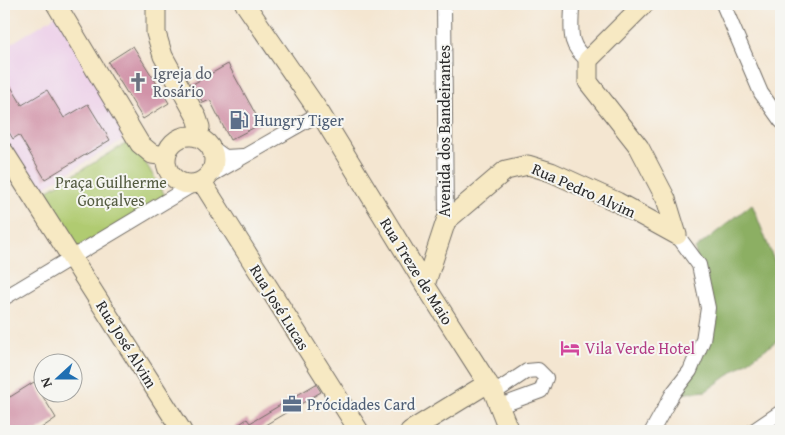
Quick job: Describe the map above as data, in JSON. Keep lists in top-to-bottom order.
{
  "streets": {
    "main road": [
      "Avenida dos Bandeirantes",
      "Rua Pedro Alvim",
      "Rua Treze de Maio",
      "Rua José Lucas",
      "Rua José Alvim"
    ]
  },
  "crossings": [
    ["Avenida dos Bandeirantes", "Rua Pedro Alvim"],
    ["Avenida dos Bandeirantes", "Rua Treze de Maio"]
  ],
  "parks": ["Praça Guilherme Gonçalves"],
  "places": {
    "church": ["Igreja do Rosário"],
    "fuel station": ["Hungry Tiger"],
    "hotel": ["Vila Verde Hotel"],
    "office": ["Prócidades Card"]
  },
  "north": "left"
}
